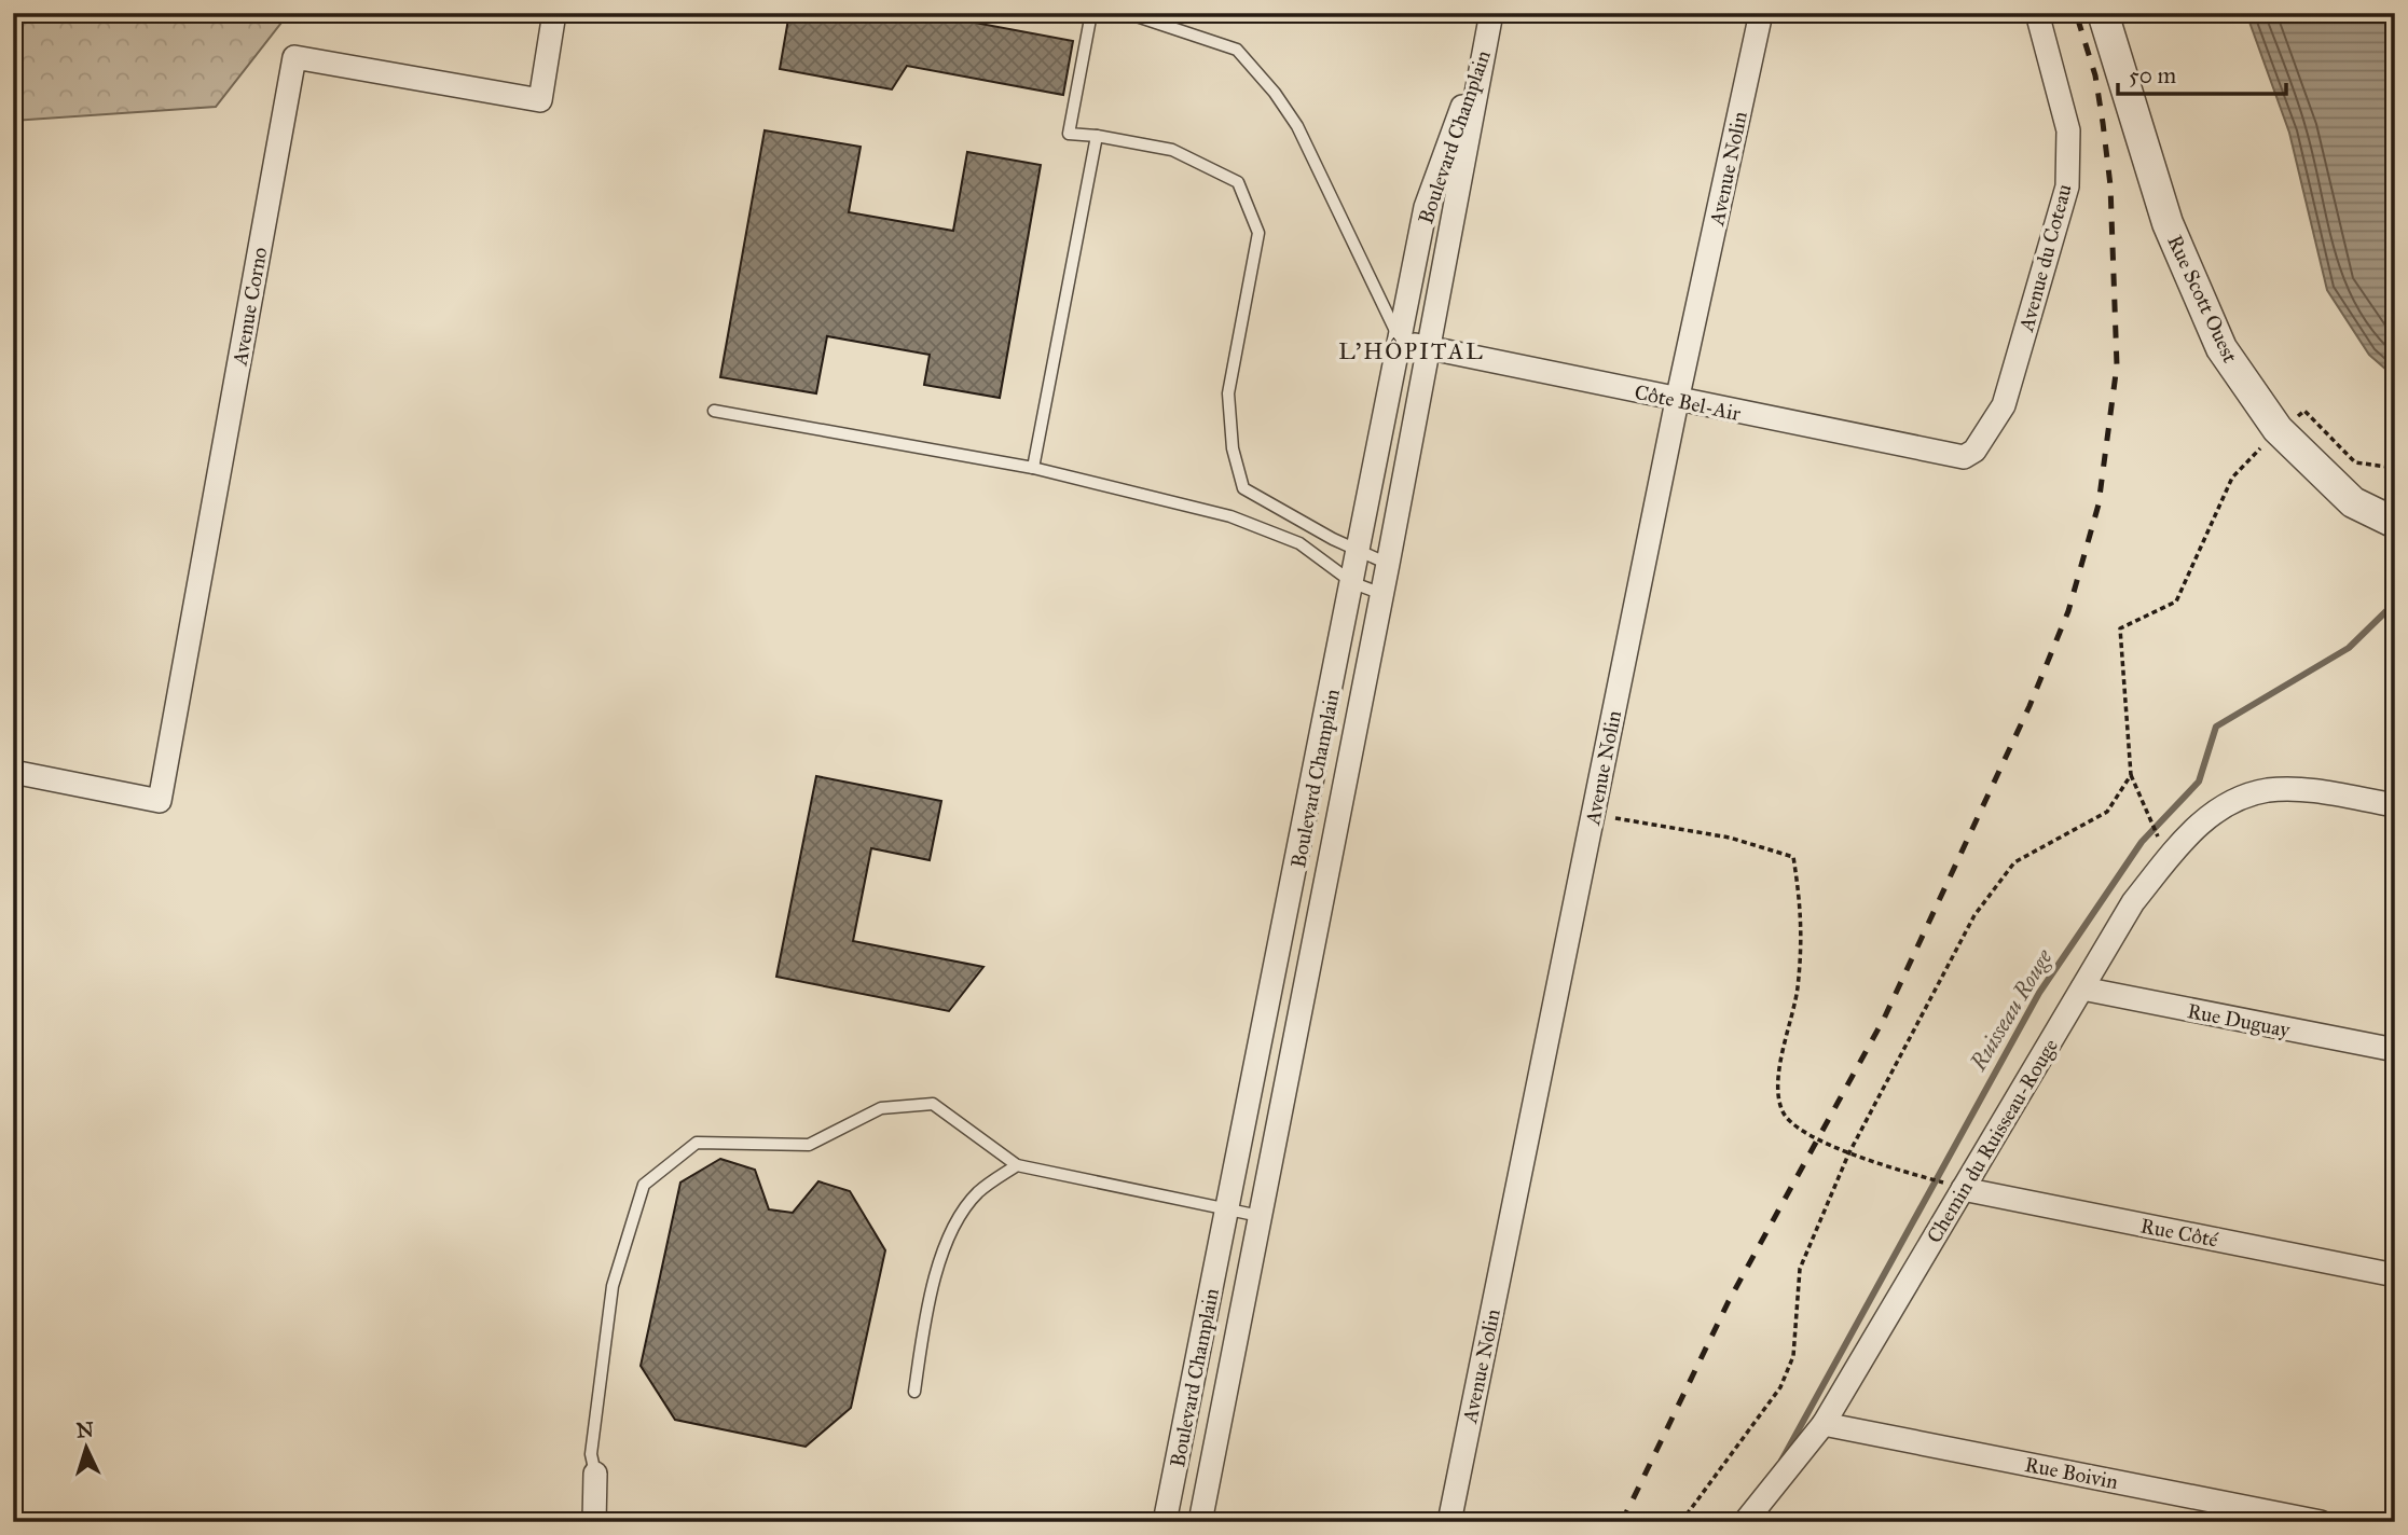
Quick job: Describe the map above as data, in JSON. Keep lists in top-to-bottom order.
{
  "streets": {
    "street": [
      "Boulevard Champlain",
      "Avenue Nolin",
      "Avenue du Coteau",
      "Rue Scott Ouest",
      "Avenue Corno",
      "Côte Bel-Air",
      "Rue Duguay",
      "Chemin du Ruisseau-Rouge",
      "Rue Côté",
      "Rue Boivin"
    ]
  },
  "crossings": [
    ["Boulevard Champlain", "Côte Bel-Air"],
    ["Avenue Nolin", "Côte Bel-Air"],
    ["Avenue du Coteau", "Côte Bel-Air"],
    ["Rue Duguay", "Chemin du Ruisseau-Rouge"],
    ["Chemin du Ruisseau-Rouge", "Rue Côté"],
    ["Chemin du Ruisseau-Rouge", "Rue Boivin"]
  ],
  "districts": ["L'HÔPITAL"],
  "water": ["Ruisseau Rouge"],
  "scale_bar": "50 m",
  "north": "top"
}
